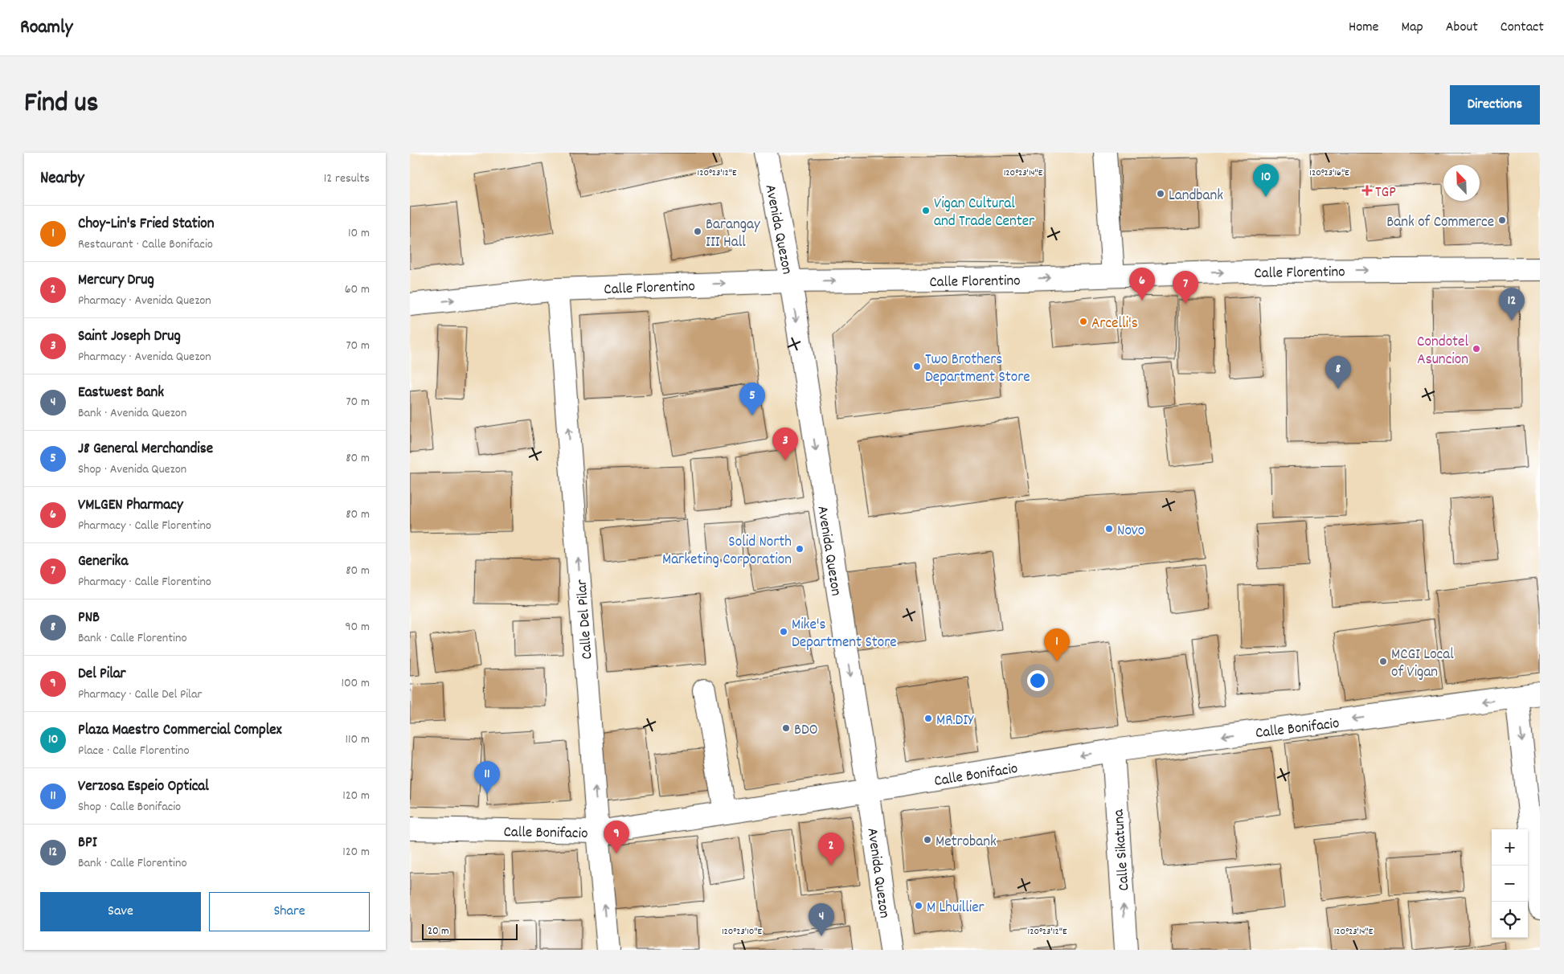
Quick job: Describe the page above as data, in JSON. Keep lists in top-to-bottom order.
{
  "streets": {
    "street": [
      "Avenida Quezon",
      "Calle Florentino",
      "Calle Del Pilar",
      "Calle Bonifacio",
      "Calle Sikatuna"
    ]
  },
  "crossings": [
    ["Avenida Quezon", "Calle Florentino"],
    ["Avenida Quezon", "Calle Bonifacio"],
    ["Calle Florentino", "Calle Del Pilar"],
    ["Calle Del Pilar", "Calle Bonifacio"],
    ["Calle Bonifacio", "Calle Sikatuna"]
  ],
  "one_way": [
    "Avenida Quezon",
    "Calle Florentino",
    "Calle Del Pilar",
    "Calle Bonifacio",
    "Calle Sikatuna"
  ],
  "places": {
    "health": ["TGP"],
    "other": [
      "Landbank",
      "Vigan Cultural and Trade Center",
      "Bank of Commerce",
      "Barangay III Hall",
      "Arcelli's",
      "Condotel Asuncion",
      "Two Brothers Department Store",
      "Novo",
      "Solid North Marketing Corporation",
      "Mike's Department Store",
      "MCGI Local of Vigan",
      "MR.DIY",
      "BDO",
      "Metrobank",
      "M Lhuillier"
    ]
  },
  "scale_bar": "20 m",
  "north": "top left",
  "page": {
    "header": "Roamly",
    "nav": [
      "Home",
      "Map",
      "About",
      "Contact"
    ],
    "title": "Find us",
    "buttons": [
      "Directions",
      ["Save", "Share"]
    ],
    "heading": ["Nearby", "12 results"],
    "pins": [
      "10",
      "6",
      "7",
      "12",
      "8",
      "5",
      "3",
      "1",
      "11",
      "9",
      "2",
      "4"
    ],
    "list": [
      {
        "mark": "1",
        "name": "Choy-Lin's Fried Station",
        "note": "Restaurant · Calle Bonifacio",
        "value": "10 m"
      },
      {
        "mark": "2",
        "name": "Mercury Drug",
        "note": "Pharmacy · Avenida Quezon",
        "value": "60 m"
      },
      {
        "mark": "3",
        "name": "Saint Joseph Drug",
        "note": "Pharmacy · Avenida Quezon",
        "value": "70 m"
      },
      {
        "mark": "4",
        "name": "Eastwest Bank",
        "note": "Bank · Avenida Quezon",
        "value": "70 m"
      },
      {
        "mark": "5",
        "name": "J8 General Merchandise",
        "note": "Shop · Avenida Quezon",
        "value": "80 m"
      },
      {
        "mark": "6",
        "name": "VMLGEN Pharmacy",
        "note": "Pharmacy · Calle Florentino",
        "value": "80 m"
      },
      {
        "mark": "7",
        "name": "Generika",
        "note": "Pharmacy · Calle Florentino",
        "value": "80 m"
      },
      {
        "mark": "8",
        "name": "PNB",
        "note": "Bank · Calle Florentino",
        "value": "90 m"
      },
      {
        "mark": "9",
        "name": "Del Pilar",
        "note": "Pharmacy · Calle Del Pilar",
        "value": "100 m"
      },
      {
        "mark": "10",
        "name": "Plaza Maestro Commercial Complex",
        "note": "Place · Calle Florentino",
        "value": "110 m"
      },
      {
        "mark": "11",
        "name": "Verzosa Espeio Optical",
        "note": "Shop · Calle Bonifacio",
        "value": "120 m"
      },
      {
        "mark": "12",
        "name": "BPI",
        "note": "Bank · Calle Florentino",
        "value": "120 m"
      }
    ],
    "map_buttons": ["+", "−"],
    "scale": "20 m"
  },
  "coordinates": [
    "120°23'12\"E",
    "120°23'14\"E",
    "120°23'16\"E",
    "120°23'10\"E"
  ]
}
